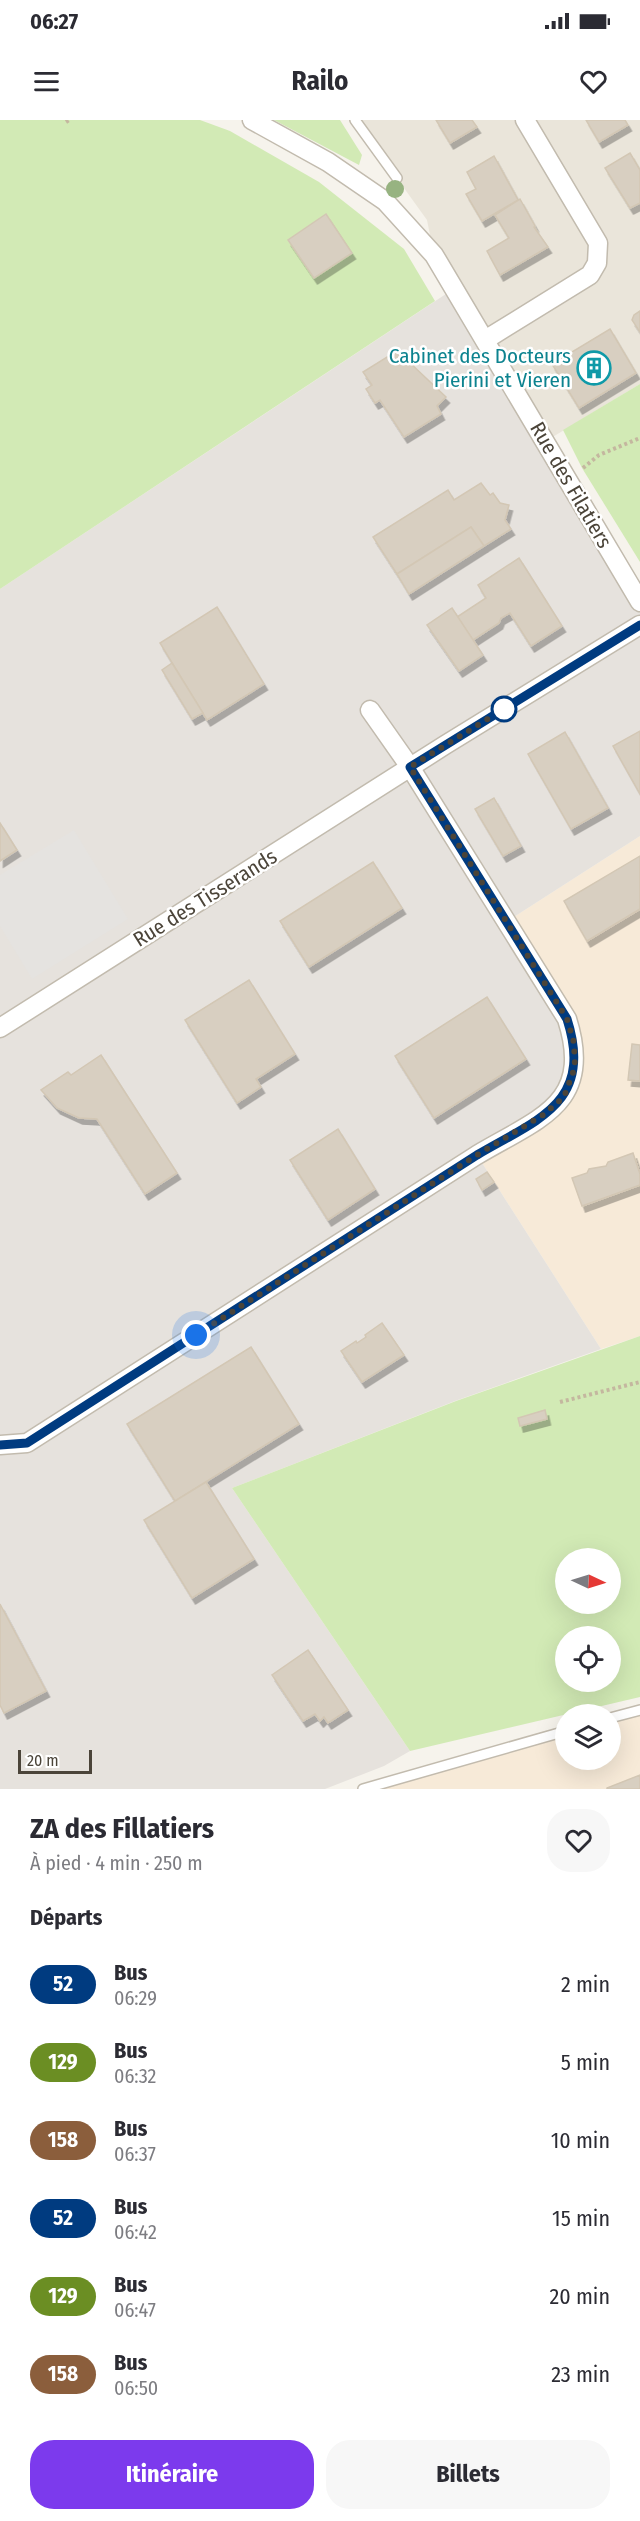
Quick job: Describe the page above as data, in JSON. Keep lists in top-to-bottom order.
{
  "streets": {
    "street": ["Rue des Filatiers", "Rue des Tisserands"]
  },
  "places": {
    "building": ["Cabinet des Docteurs Pierini et Vieren"]
  },
  "lines": ["bus line 52"],
  "scale_bar": "20 m",
  "north": "right",
  "page": {
    "status": "06:27",
    "header": "Railo",
    "scale": "20 m",
    "heading": [
      ["ZA des Fillatiers", "À pied · 4 min · 250 m"],
      "Départs"
    ],
    "list": [
      {
        "mark": "52",
        "name": "Bus",
        "note": "06:29",
        "value": "2 min"
      },
      {
        "mark": "129",
        "name": "Bus",
        "note": "06:32",
        "value": "5 min"
      },
      {
        "mark": "158",
        "name": "Bus",
        "note": "06:37",
        "value": "10 min"
      },
      {
        "mark": "52",
        "name": "Bus",
        "note": "06:42",
        "value": "15 min"
      },
      {
        "mark": "129",
        "name": "Bus",
        "note": "06:47",
        "value": "20 min"
      },
      {
        "mark": "158",
        "name": "Bus",
        "note": "06:50",
        "value": "23 min"
      }
    ],
    "buttons": ["Itinéraire", "Billets"]
  }
}
